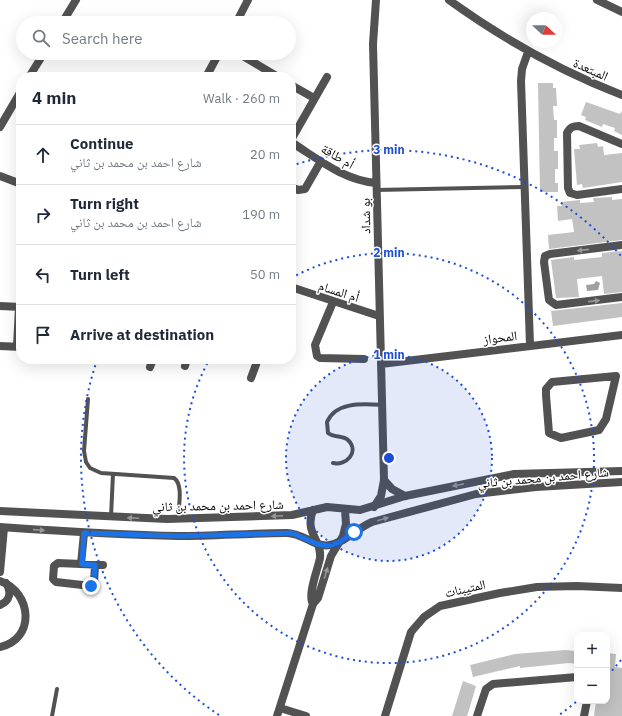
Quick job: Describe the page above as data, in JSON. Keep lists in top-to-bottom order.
{
  "streets": {
    "street": [
      "المبتعدة",
      "أم طاقة",
      "بو شداد",
      "أم المسام",
      "المحواز",
      "شارع احمد بن محمد بن ثاني",
      "المتيبنات"
    ]
  },
  "crossings": [
    ["أم طاقة", "بو شداد"],
    ["بو شداد", "أم المسام"],
    ["بو شداد", "المحواز"],
    ["بو شداد", "شارع احمد بن محمد بن ثاني"]
  ],
  "north": "right",
  "page": {
    "search": "Search here",
    "heading": ["4 min", "Walk · 260 m"],
    "list": [
      ["Continue", "شارع احمد بن محمد بن ثاني", "20 m"],
      ["Turn right", "شارع احمد بن محمد بن ثاني", "190 m"],
      ["Turn left", "50 m"],
      "Arrive at destination"
    ],
    "map_buttons": ["+", "−"]
  },
  "rings": ["3 min", "2 min", "1 min"]
}
